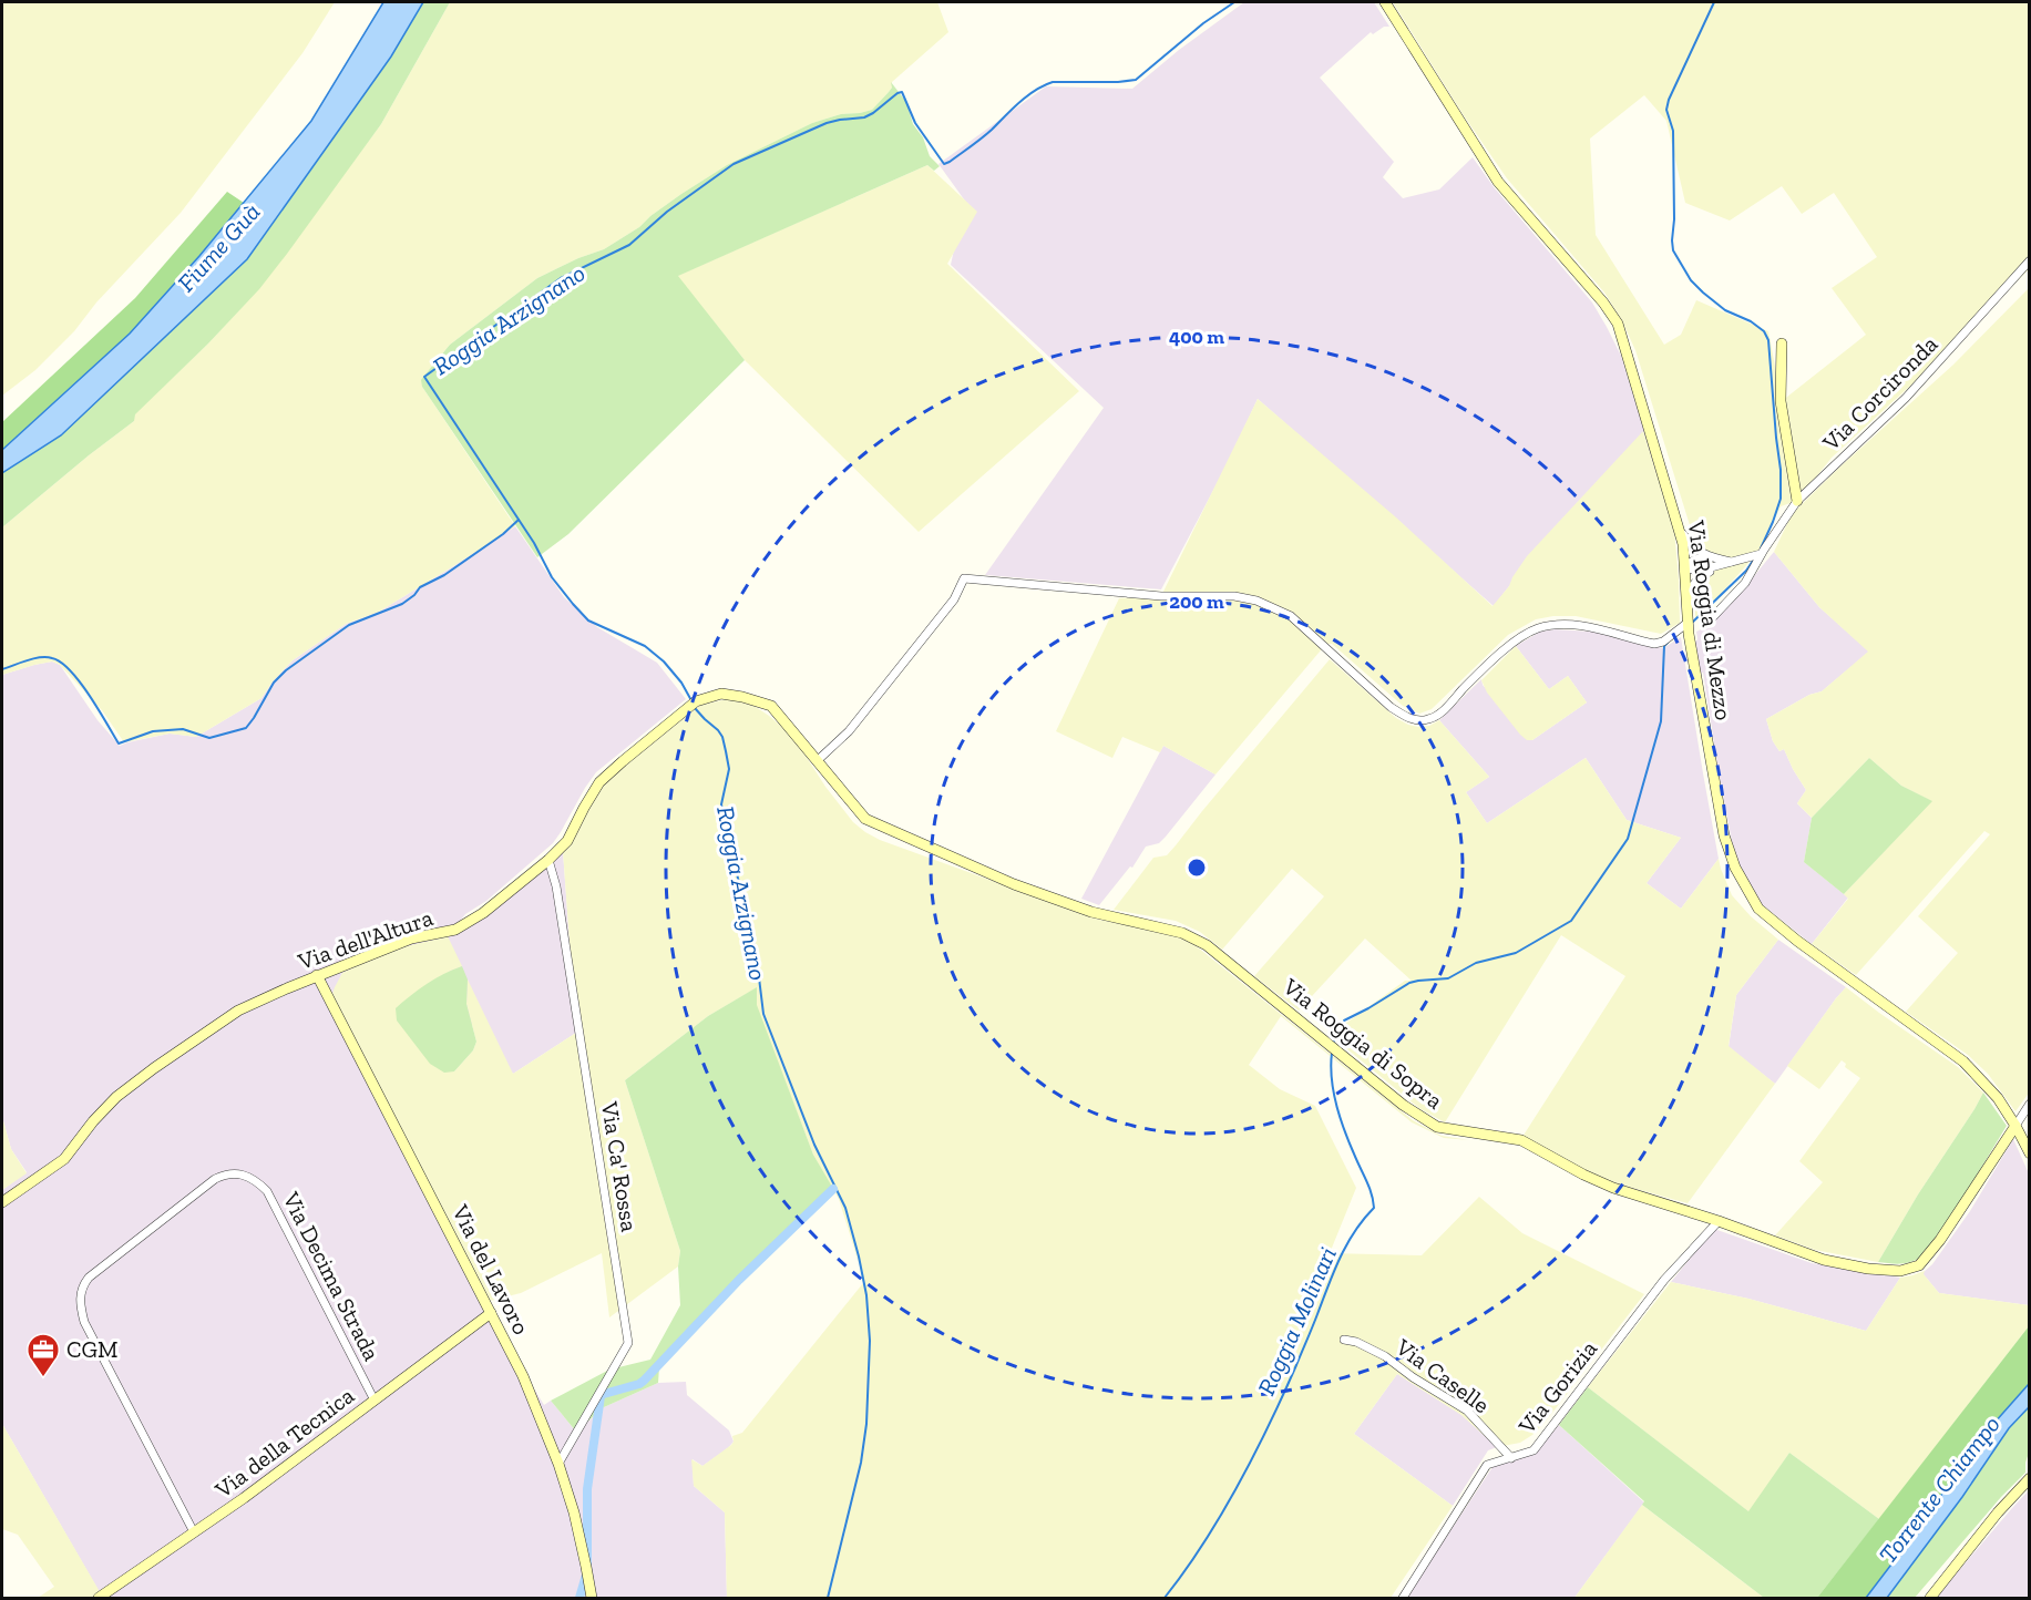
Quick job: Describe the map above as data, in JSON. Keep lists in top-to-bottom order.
{
  "streets": {
    "street": [
      "Via Corcironda",
      "Via Roggia di Mezzo",
      "Via dell'Altura",
      "Via Roggia di Sopra",
      "Via Ca' Rossa",
      "Via del Lavoro",
      "Via Decima Strada",
      "Via Caselle",
      "Via Gorizia",
      "Via della Tecnica"
    ]
  },
  "crossings": [
    ["Via Roggia di Mezzo", "Via Roggia di Sopra"],
    ["Via dell'Altura", "Via Roggia di Sopra"],
    ["Via dell'Altura", "Via Ca' Rossa"],
    ["Via dell'Altura", "Via del Lavoro"],
    ["Via Roggia di Sopra", "Via Gorizia"],
    ["Via Ca' Rossa", "Via del Lavoro"],
    ["Via del Lavoro", "Via della Tecnica"],
    ["Via Decima Strada", "Via della Tecnica"],
    ["Via Caselle", "Via Gorizia"]
  ],
  "water": [
    "Fiume Guà",
    "Roggia Arzignano",
    "Roggia Molinari",
    "Torrente Chiampo"
  ],
  "places": {
    "office": ["CGM"]
  },
  "rings": ["400 m", "200 m"]
}
